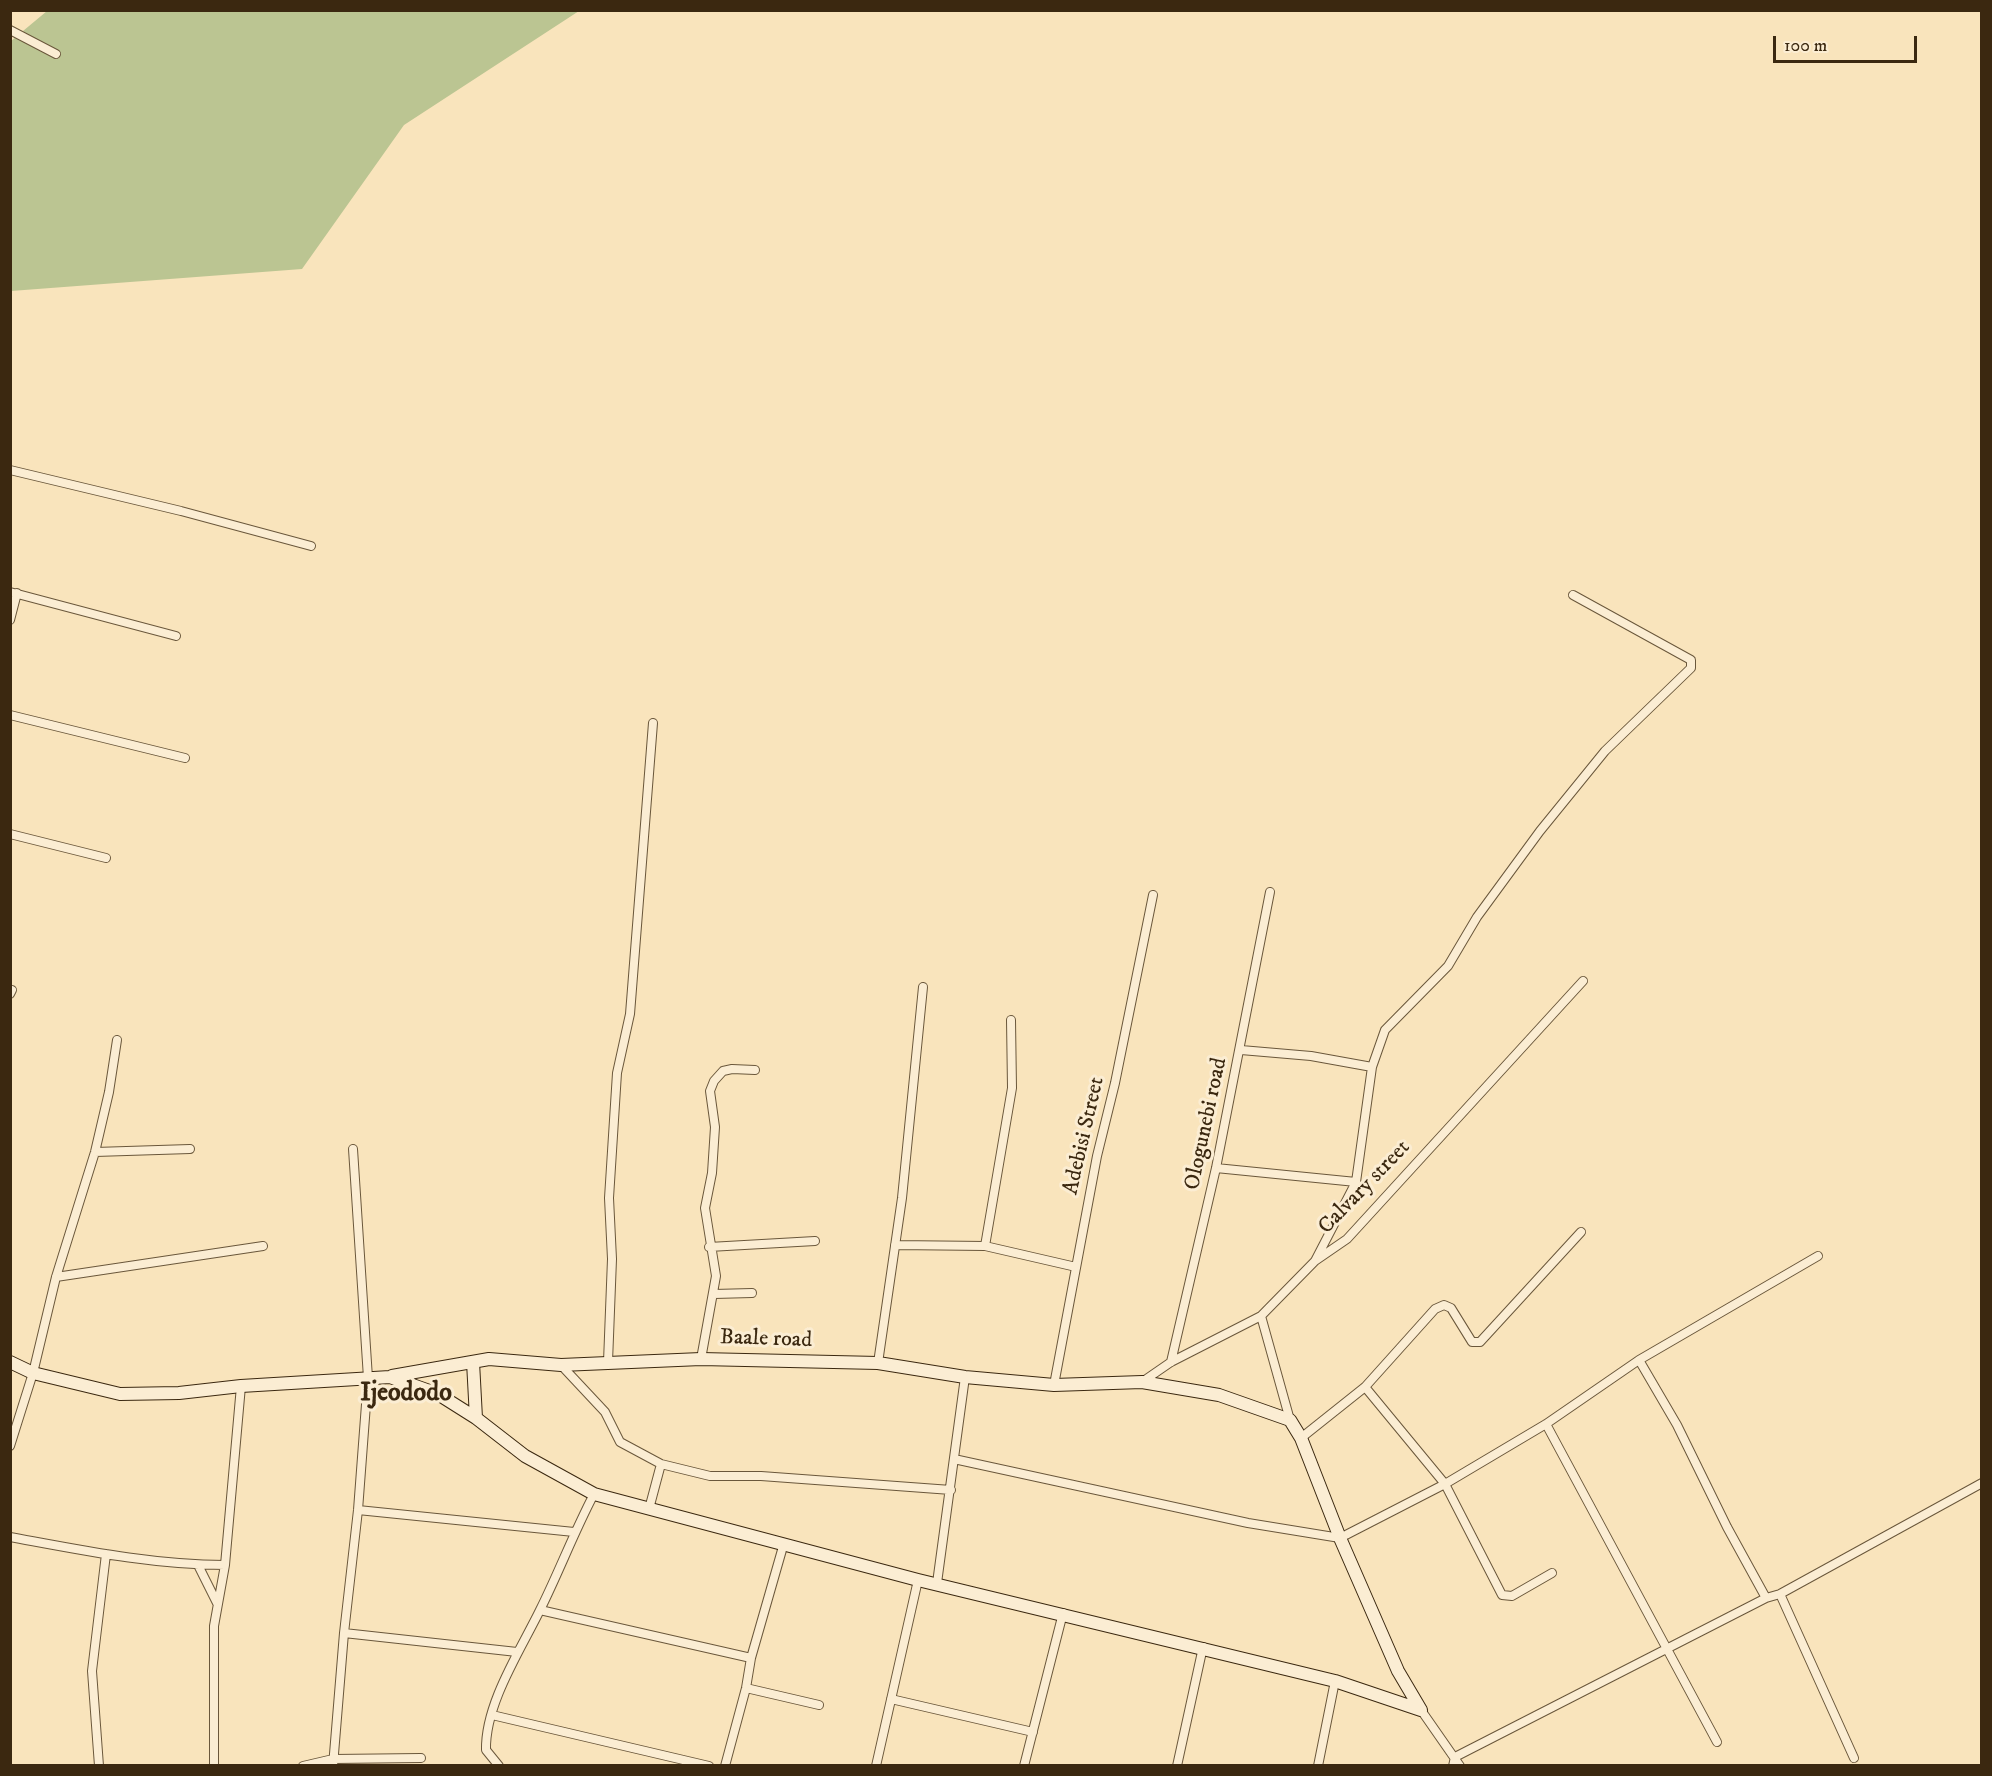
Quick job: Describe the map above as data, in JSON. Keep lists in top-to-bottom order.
{
  "streets": {
    "street": [
      "Ologunebi road",
      "Adebisi Street",
      "Calvary street",
      "Baale road"
    ]
  },
  "crossings": [
    ["Ologunebi road", "Calvary street"],
    ["Adebisi Street", "Baale road"],
    ["Calvary street", "Baale road"]
  ],
  "districts": ["Ijeododo"],
  "scale_bar": "100 m"
}
